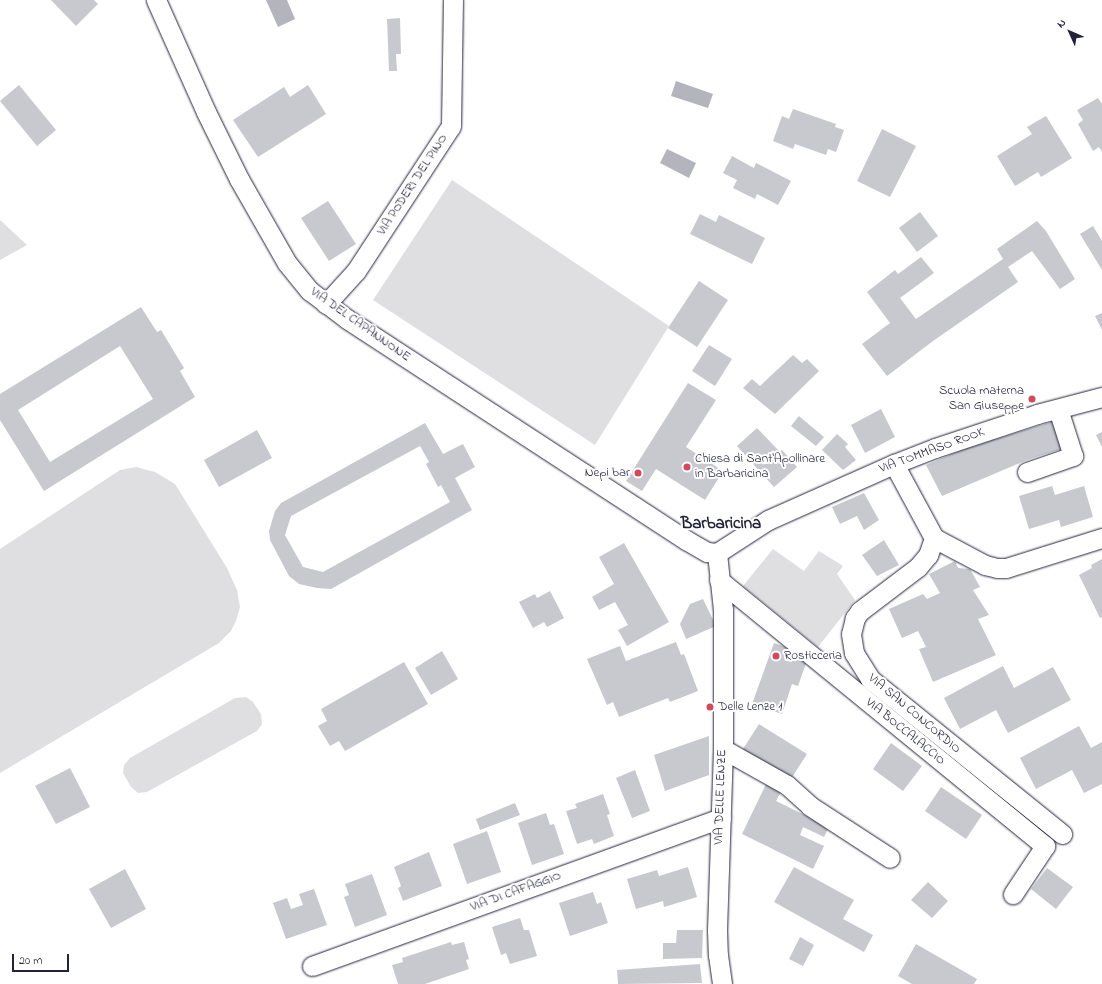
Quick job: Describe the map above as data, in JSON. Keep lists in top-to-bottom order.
{
  "streets": {
    "street": [
      "VIA PODERI DEL PINO",
      "VIA DEL CAPANNONE",
      "VIA TOMMASO ROOK",
      "VIA SAN CONCORDIO",
      "VIA BOCCALACCIO",
      "VIA DELLE LENZE",
      "VIA DI CAFAGGIO"
    ]
  },
  "crossings": [
    ["VIA PODERI DEL PINO", "VIA DEL CAPANNONE"],
    ["VIA DEL CAPANNONE", "VIA TOMMASO ROOK"],
    ["VIA DEL CAPANNONE", "VIA DELLE LENZE"],
    ["VIA TOMMASO ROOK", "VIA DELLE LENZE"],
    ["VIA BOCCALACCIO", "VIA DELLE LENZE"],
    ["VIA DELLE LENZE", "VIA DI CAFAGGIO"]
  ],
  "districts": ["Barbaricina"],
  "places": [
    "Scuola materna San Giuseppe",
    "Chiesa di Sant'Apollinare in Barbaricina",
    "Nepi bar",
    "Rosticceria",
    "Delle Lenze 1"
  ],
  "scale_bar": "20 m",
  "north": "top left"
}
